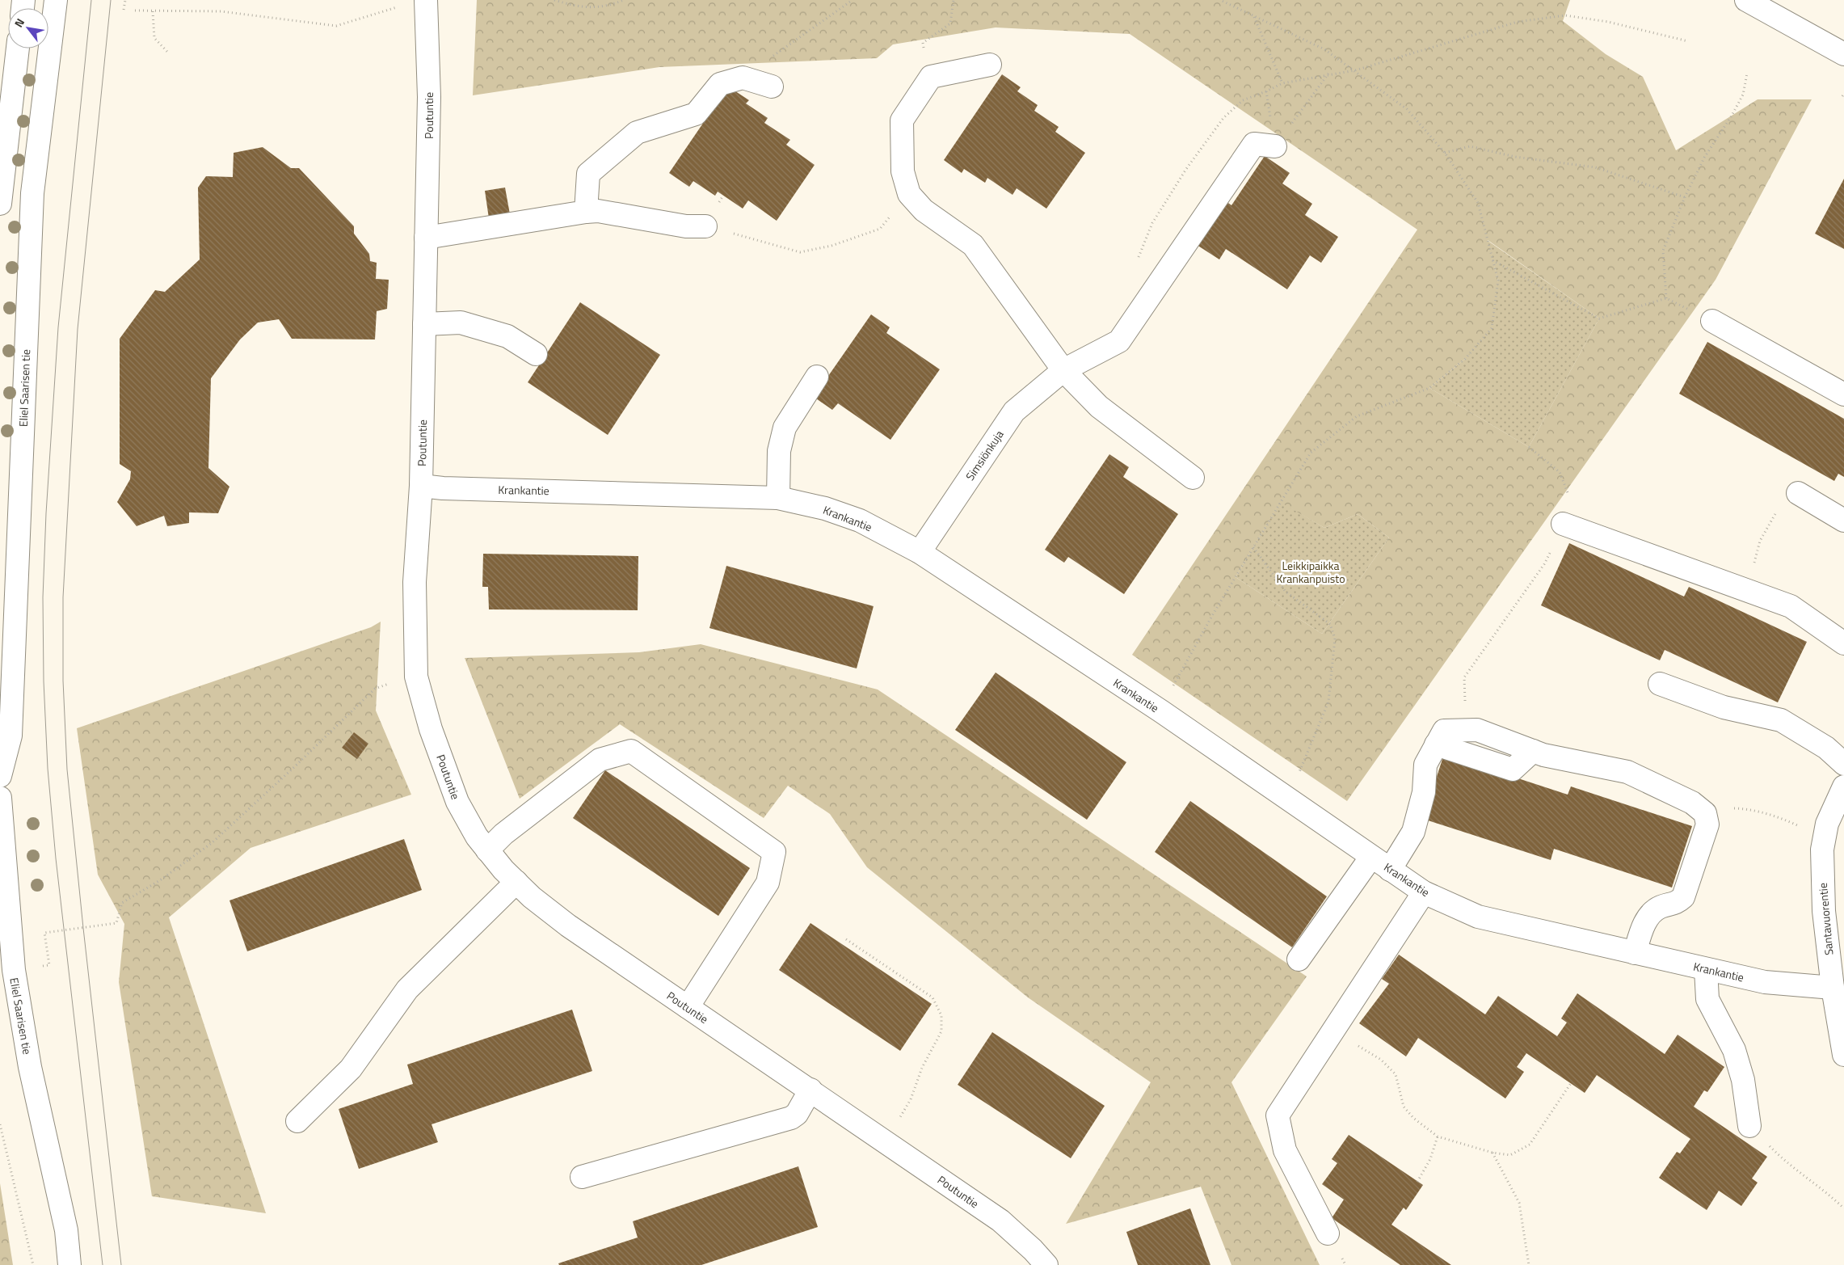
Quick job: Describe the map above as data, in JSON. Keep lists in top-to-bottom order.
{
  "streets": {
    "street": [
      "Poutuntie",
      "Eliel Saarisen tie",
      "Simsiönkuja",
      "Krankantie",
      "Santavuorentie"
    ]
  },
  "crossings": [
    ["Poutuntie", "Krankantie"],
    ["Simsiönkuja", "Krankantie"],
    ["Krankantie", "Santavuorentie"]
  ],
  "parks": ["Leikkipaikka Krankanpuisto"],
  "north": "top left"
}
